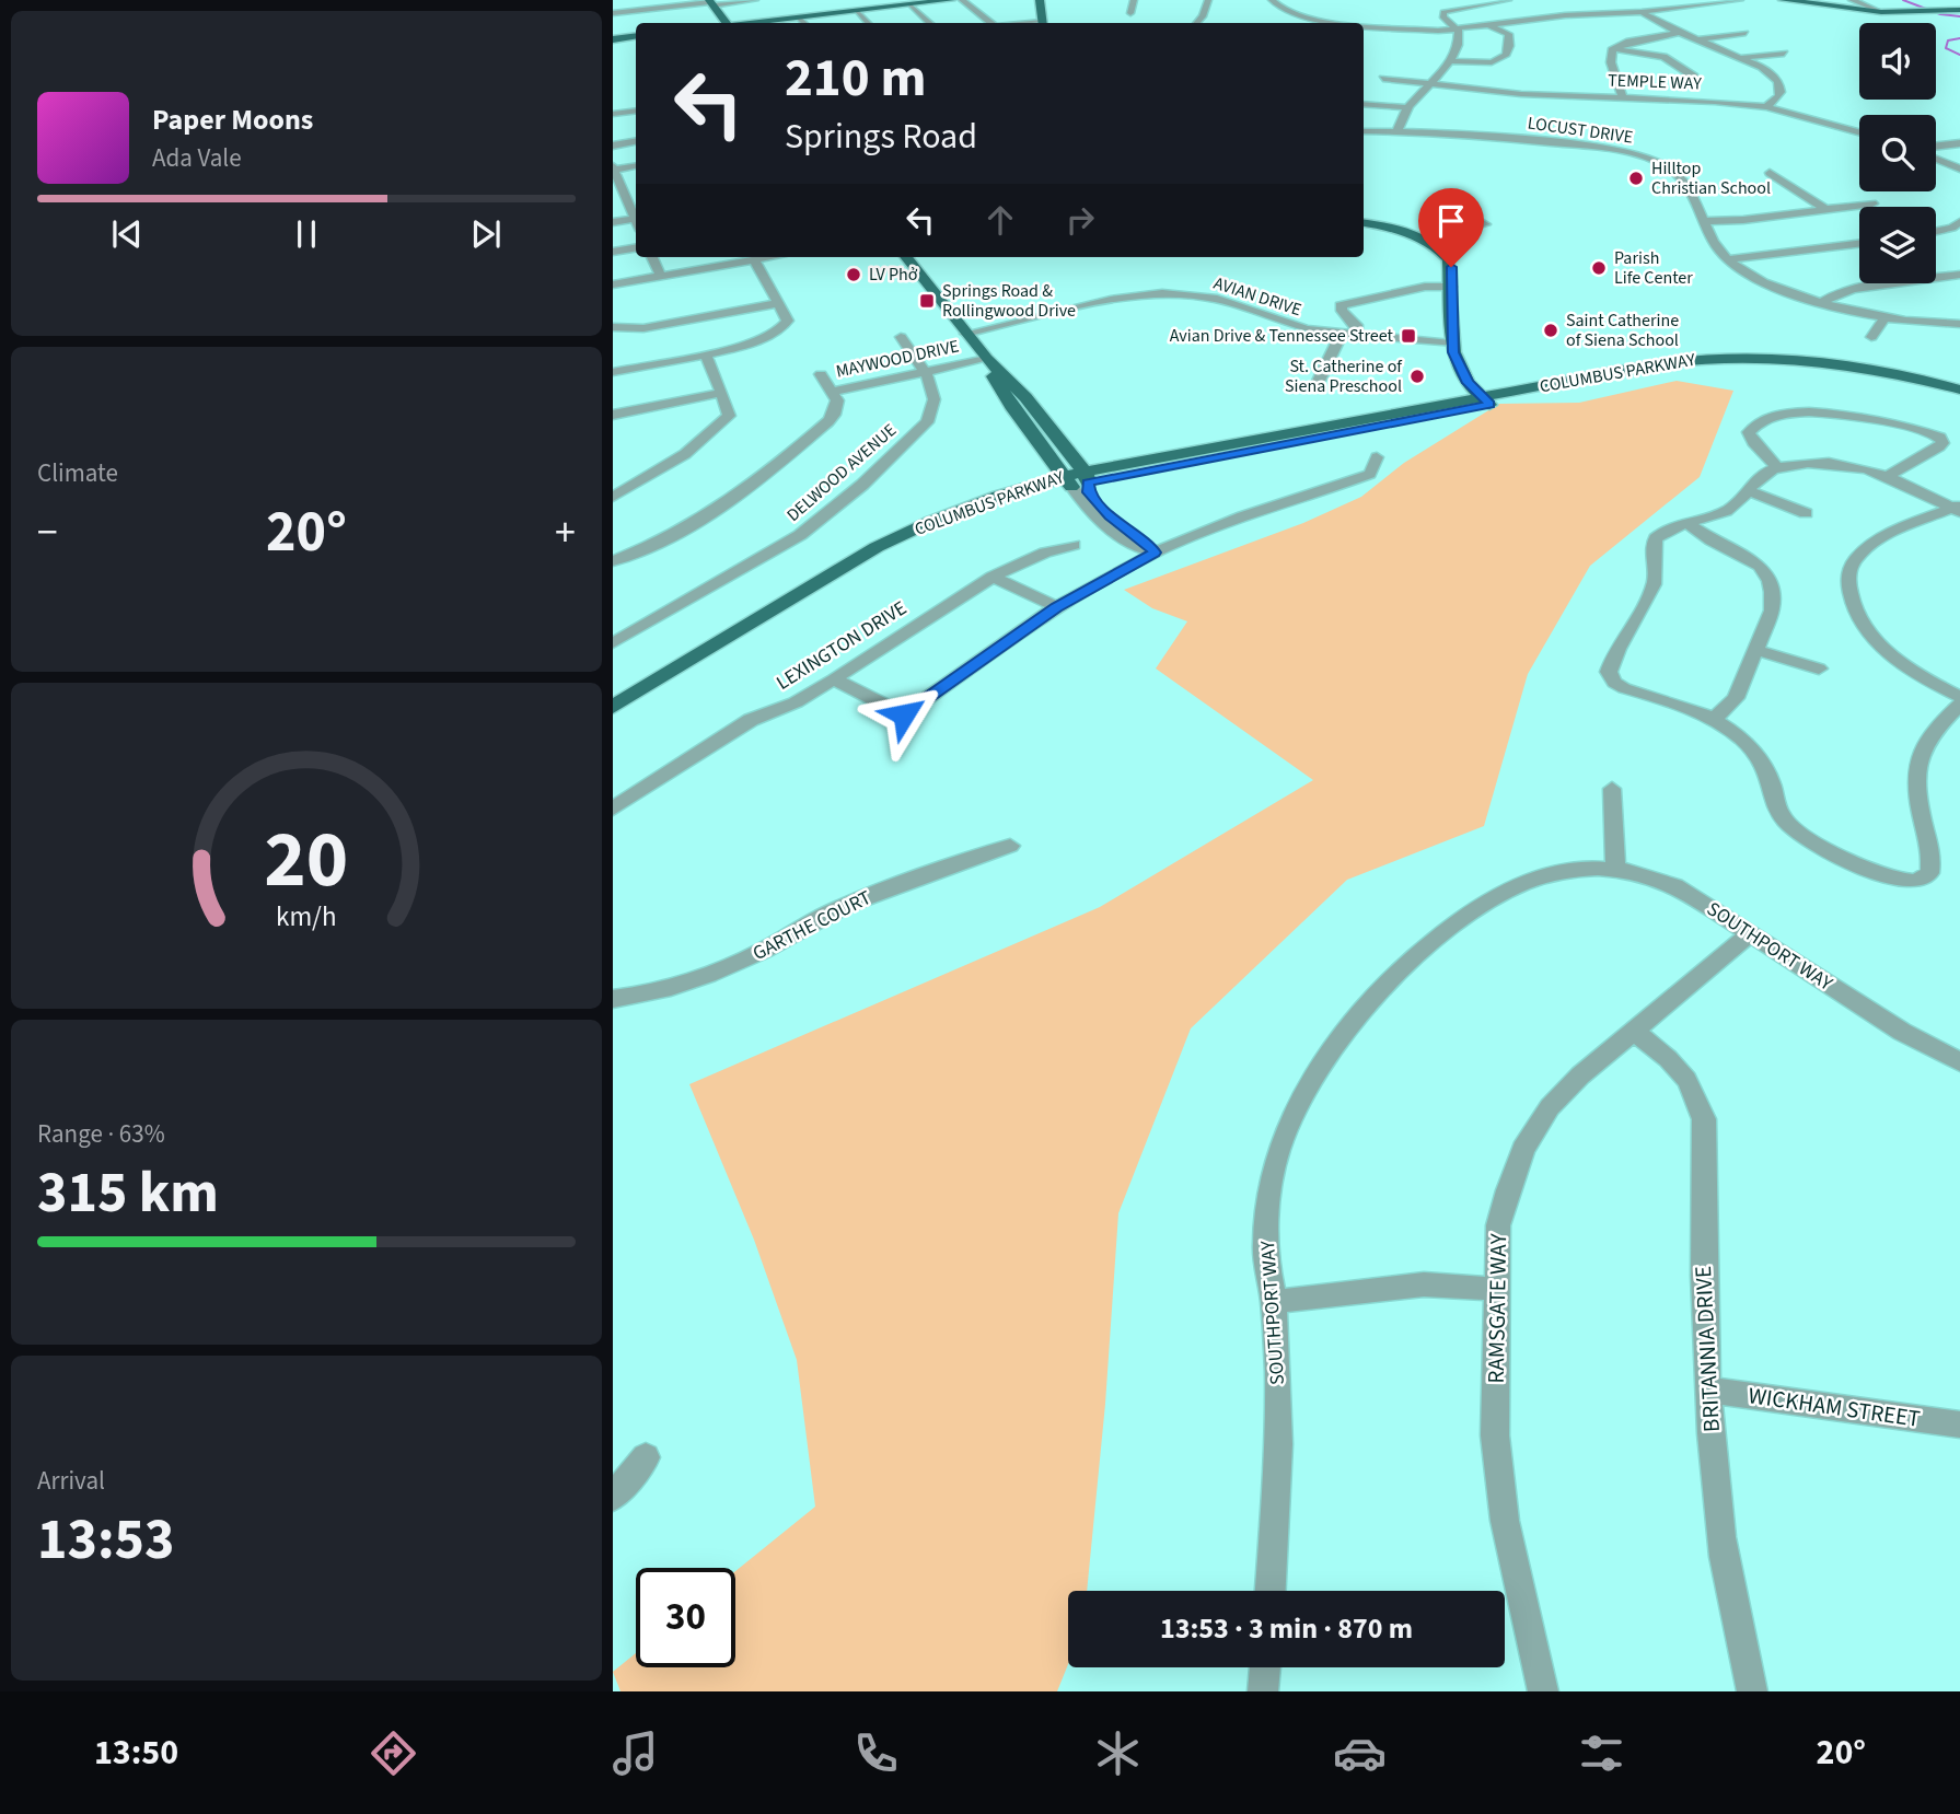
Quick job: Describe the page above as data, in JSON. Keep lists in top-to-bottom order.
{
  "streets": {
    "main road": ["COLUMBUS PARKWAY"],
    "street": [
      "TEMPLE WAY",
      "LOCUST DRIVE",
      "AVIAN DRIVE",
      "MAYWOOD DRIVE",
      "DELWOOD AVENUE",
      "LEXINGTON DRIVE",
      "GARTHE COURT",
      "SOUTHPORT WAY",
      "RAMSGATE WAY",
      "BRITANNIA DRIVE",
      "WICKHAM STREET"
    ]
  },
  "crossings": [
    ["MAYWOOD DRIVE", "DELWOOD AVENUE"],
    ["SOUTHPORT WAY", "RAMSGATE WAY"],
    ["RAMSGATE WAY", "BRITANNIA DRIVE"],
    ["BRITANNIA DRIVE", "WICKHAM STREET"]
  ],
  "places": {
    "other": [
      "Hilltop Christian School",
      "Parish Life Center",
      "LV Phở",
      "Saint Catherine of Siena School",
      "St. Catherine of Siena Preschool"
    ],
    "transit": ["Springs Road & Rollingwood Drive", "Avian Drive & Tennessee Street"]
  },
  "page": {
    "turn": ["210 m", "Springs Road"],
    "song": ["Paper Moons", "Ada Vale"],
    "tile": [
      "Climate",
      ["Range · 63%", "315 km"],
      ["Arrival", "13:53"]
    ],
    "heat": ["−", "20°", "+"],
    "limit": "30",
    "trip": "13:53 · 3 min · 870 m",
    "tabs": ["13:50", "20°"],
    "gauge": ["20", "km/h"]
  }
}
